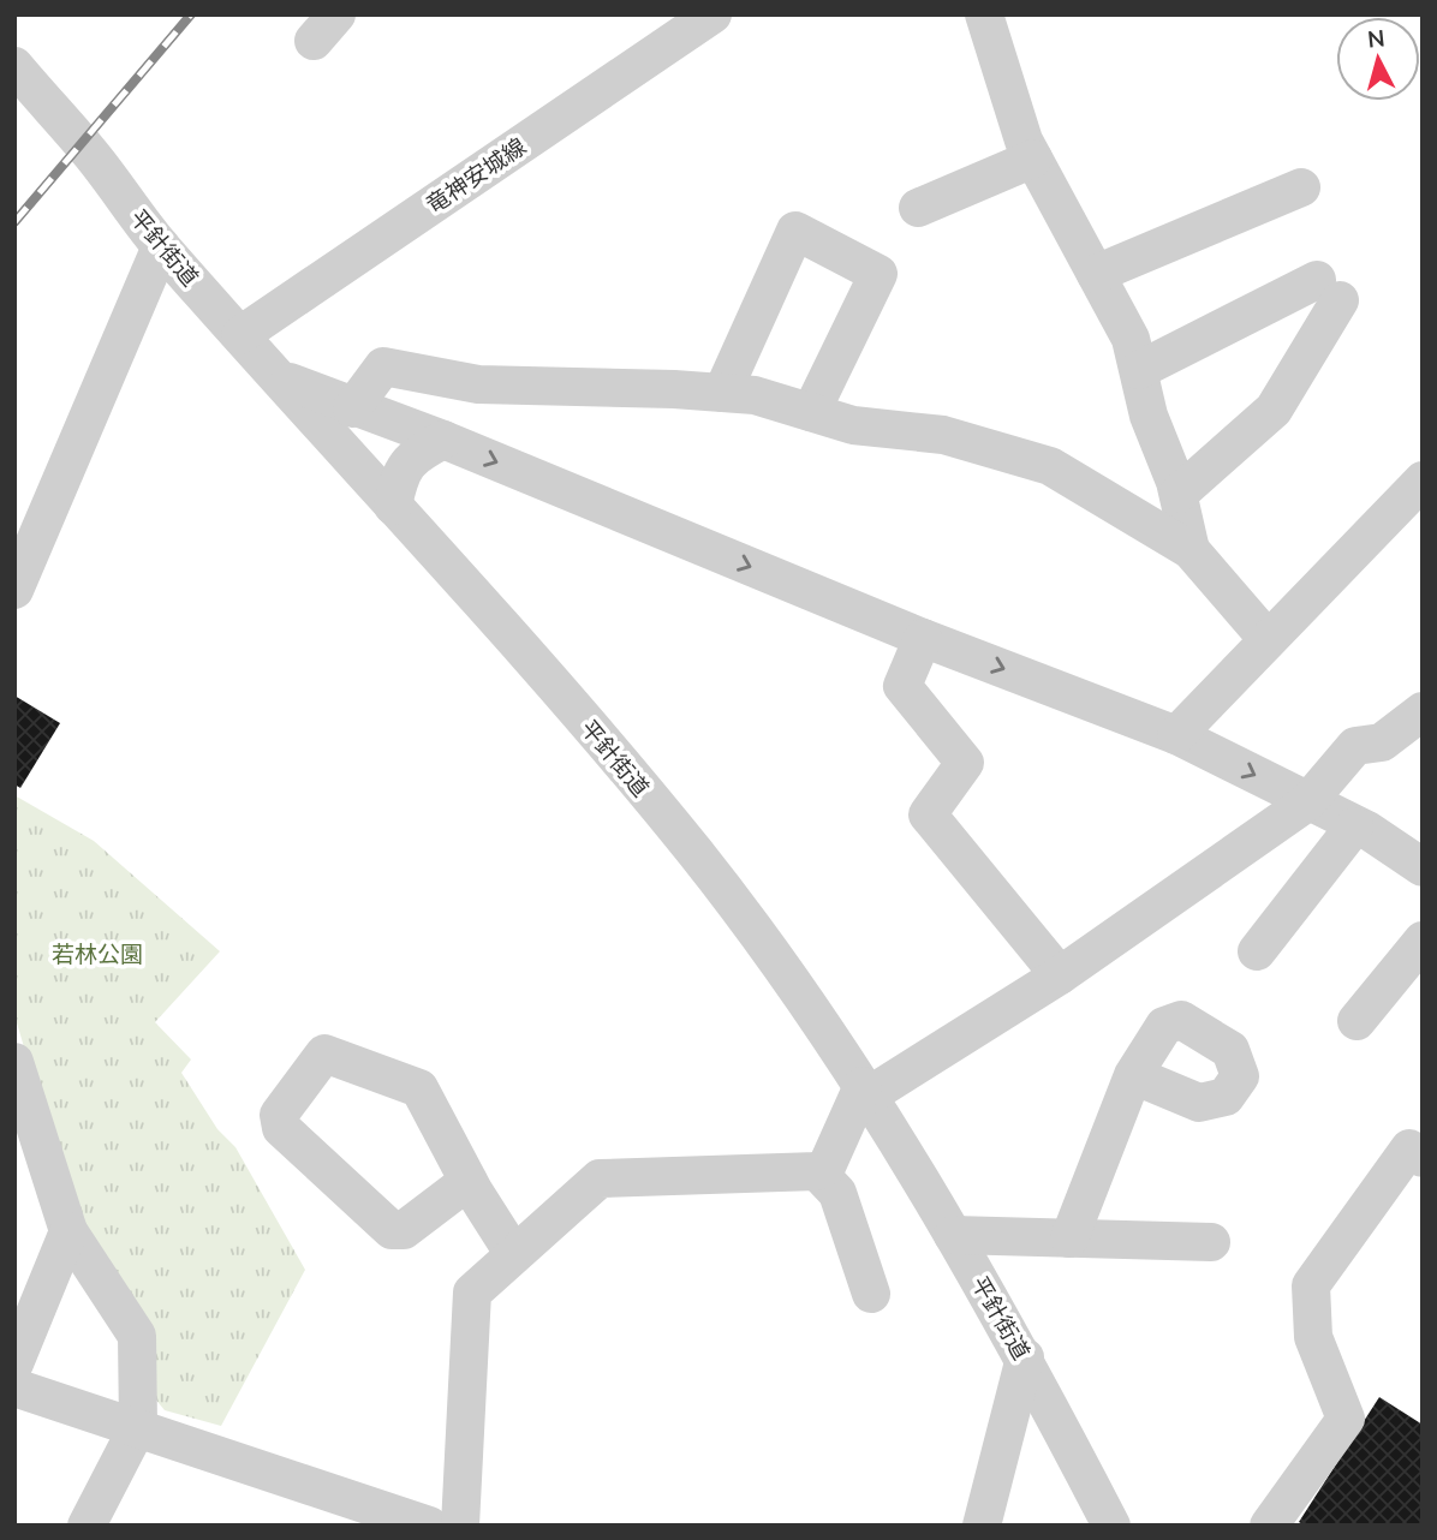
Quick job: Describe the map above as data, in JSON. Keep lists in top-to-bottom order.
{
  "streets": {
    "street": ["竜神安城線", "平針街道"]
  },
  "crossings": [
    ["竜神安城線", "平針街道"]
  ],
  "parks": ["若林公園"],
  "north": "top"
}
